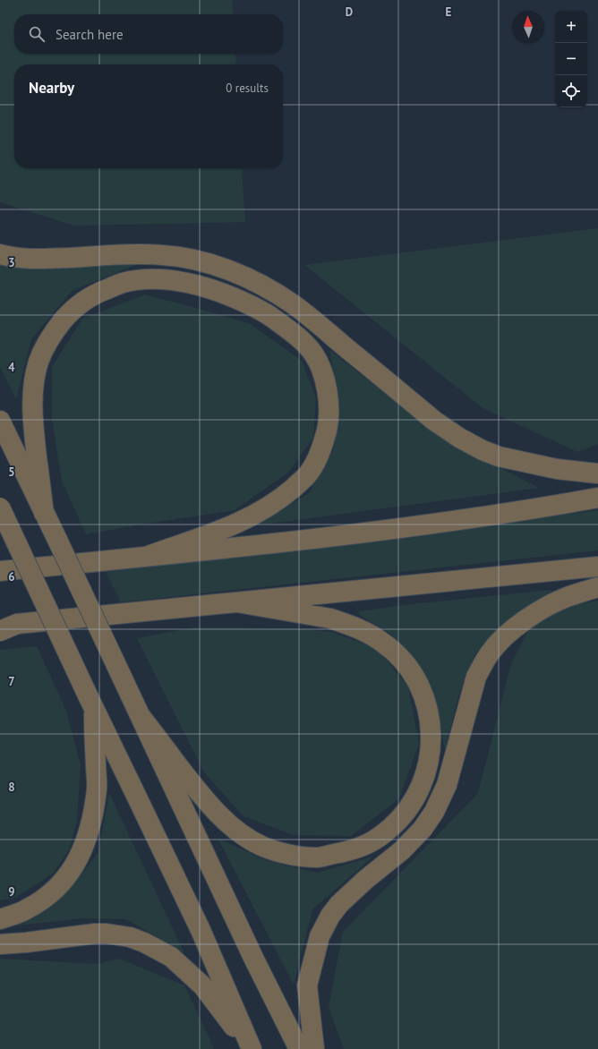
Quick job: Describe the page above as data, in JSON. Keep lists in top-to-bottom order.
{
  "north": "top",
  "page": {
    "map_buttons": ["+", "−"],
    "search": "Search here",
    "heading": ["Nearby", "0 results"]
  },
  "grid": {
    "columns": ["D", "E"],
    "rows": [
      "3",
      "4",
      "5",
      "6",
      "7",
      "8",
      "9"
    ]
  }
}
